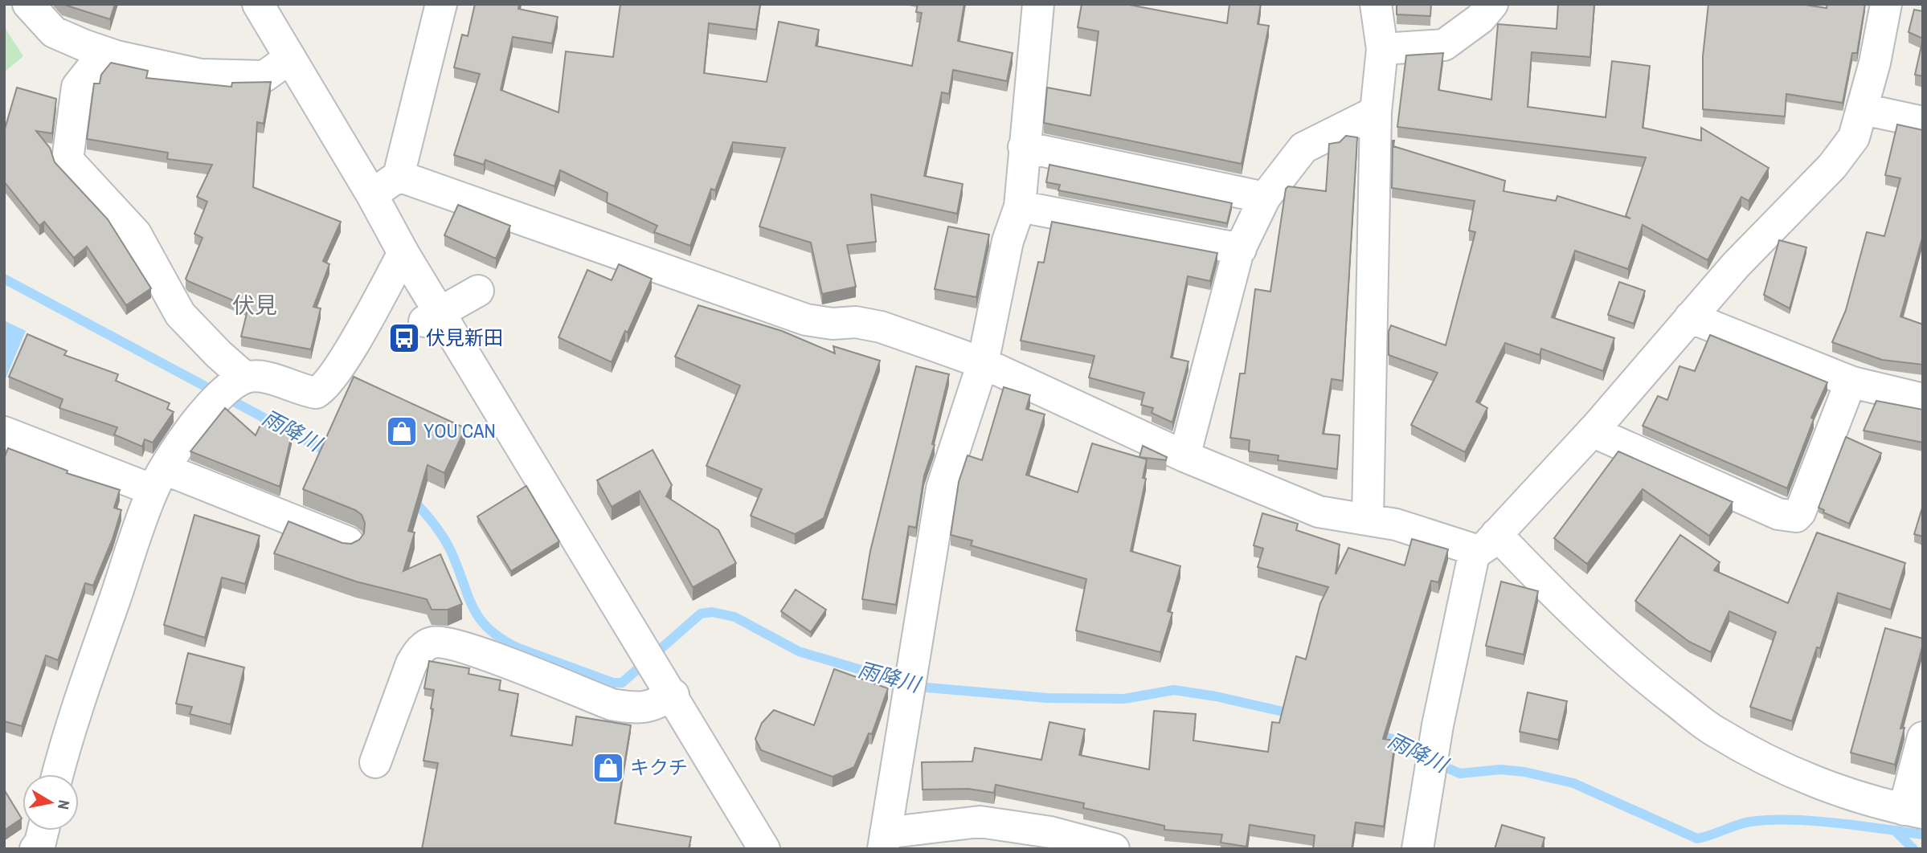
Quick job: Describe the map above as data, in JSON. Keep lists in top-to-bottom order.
{
  "districts": ["伏見"],
  "water": ["雨降川"],
  "places": {
    "bus stop": ["伏見新田"],
    "shop": ["YOU CAN", "キクチ"]
  },
  "north": "right"
}
